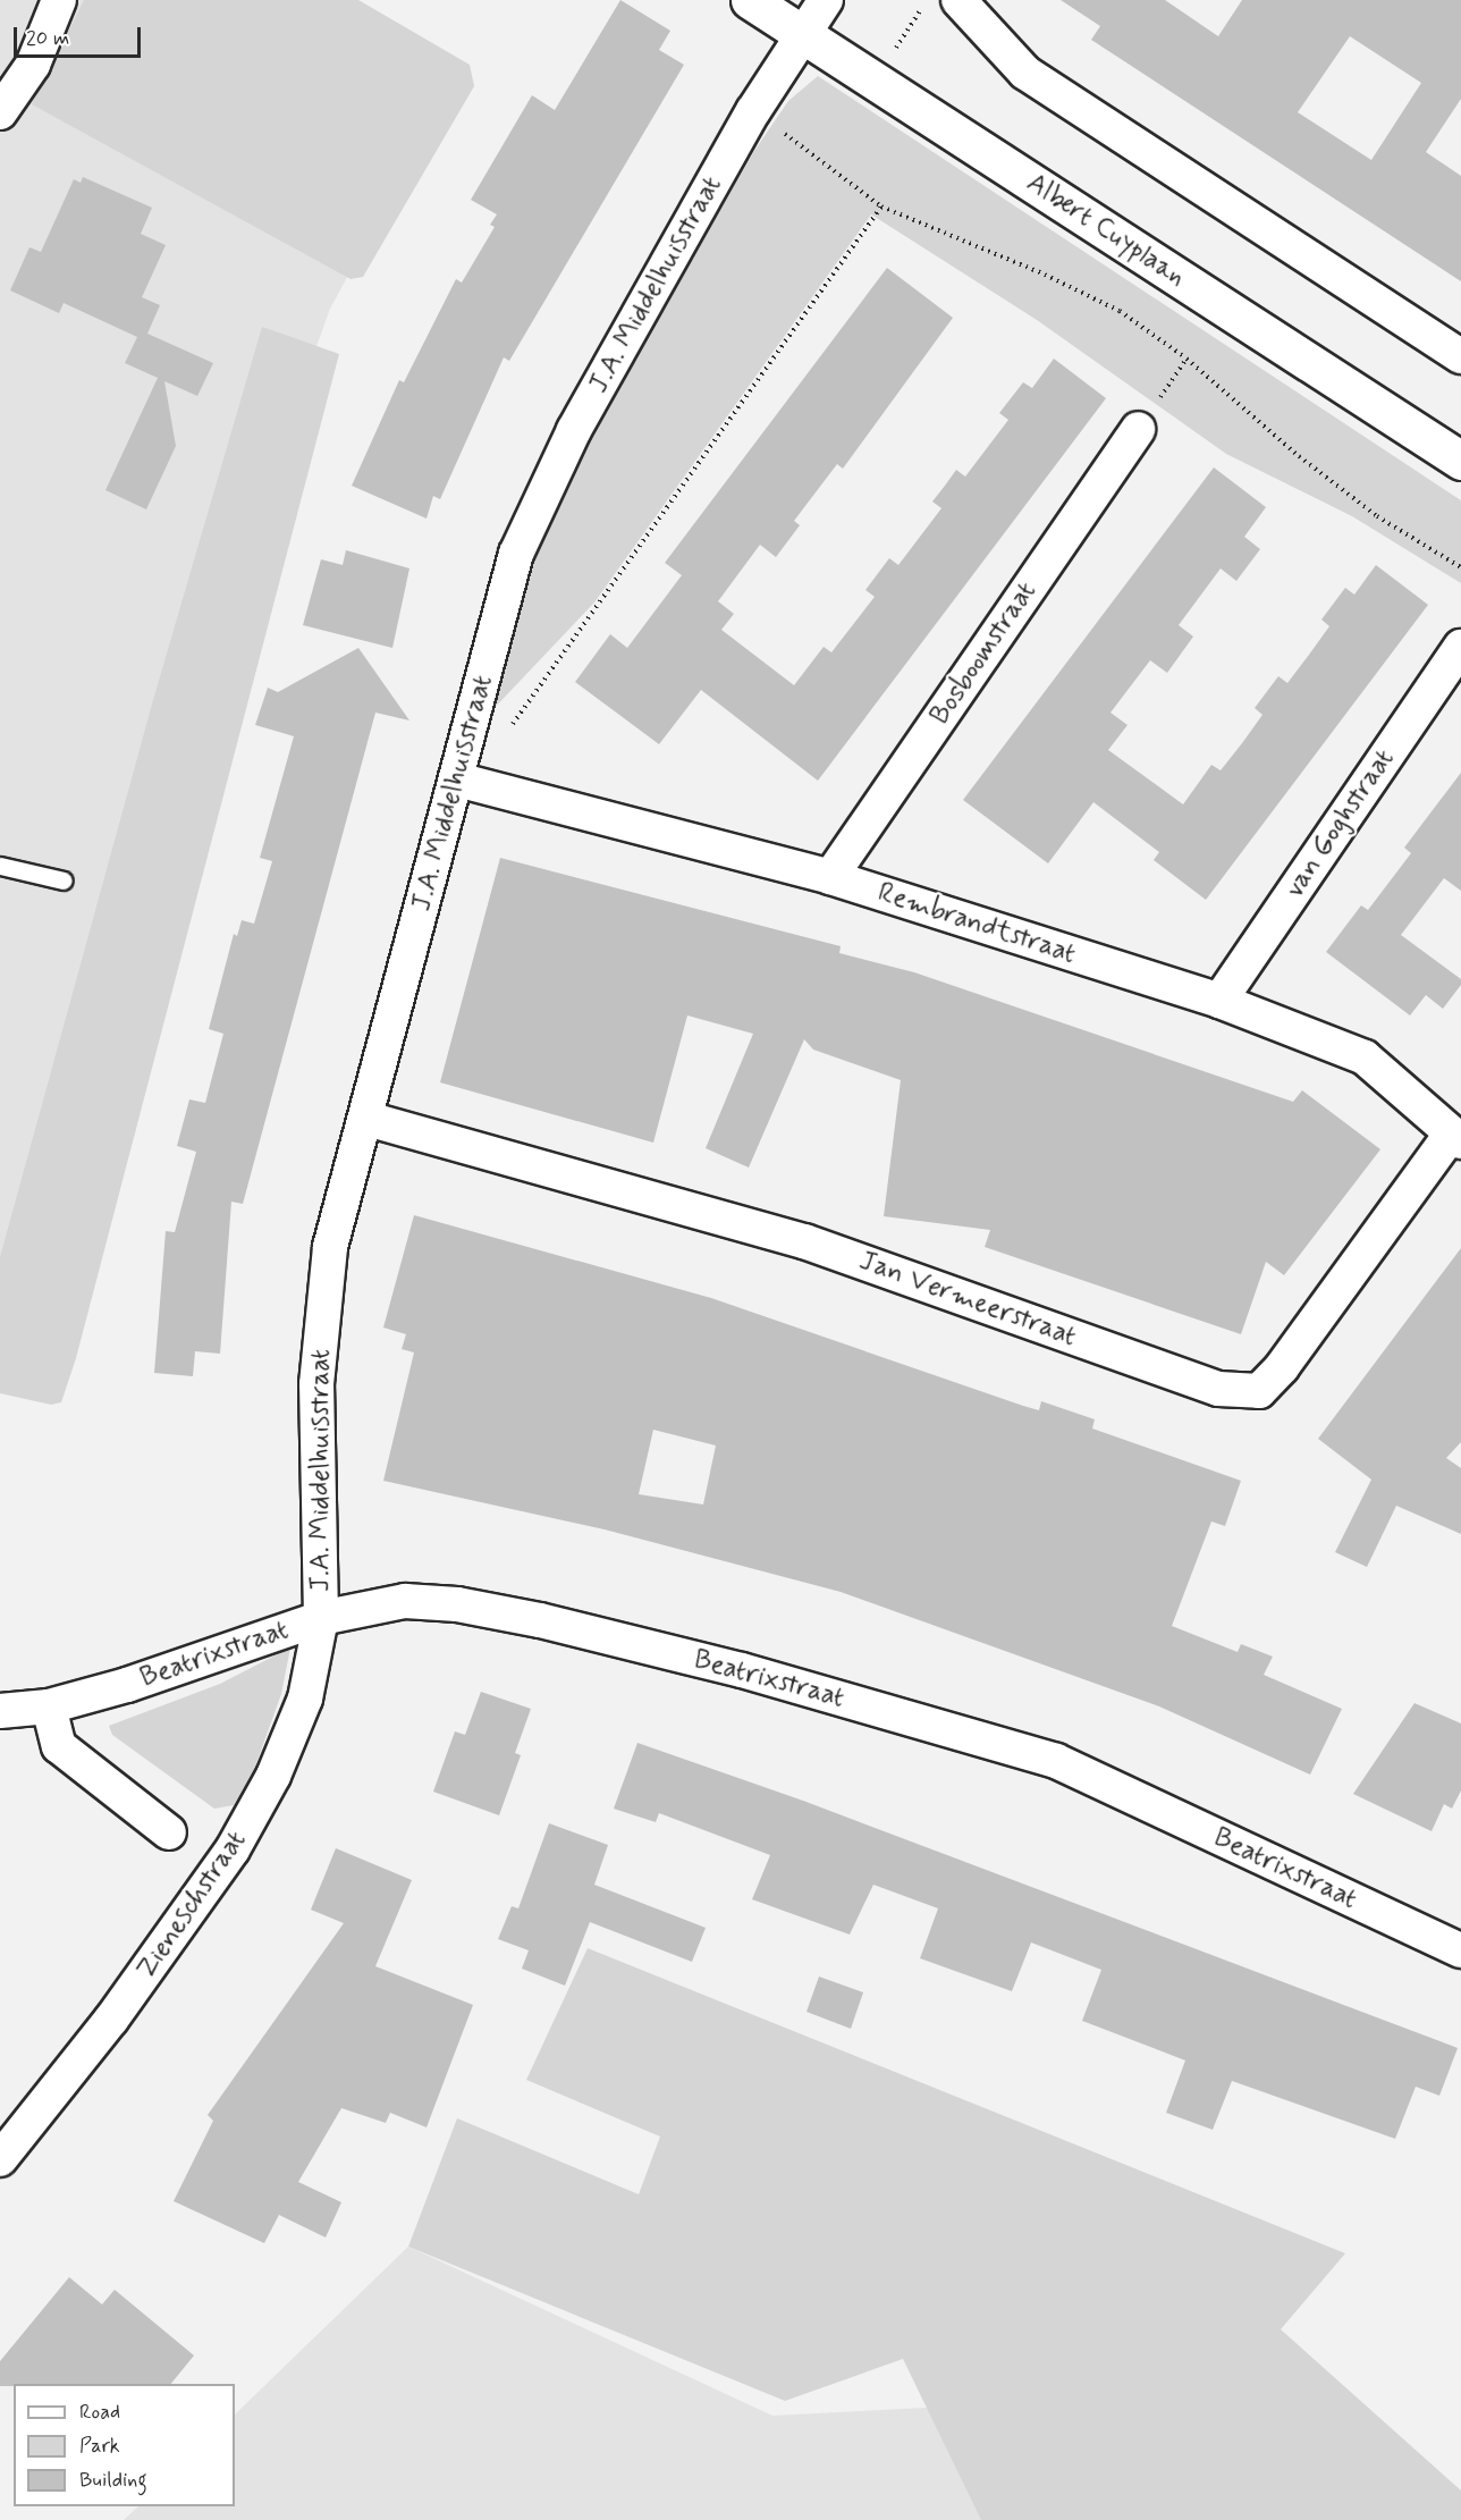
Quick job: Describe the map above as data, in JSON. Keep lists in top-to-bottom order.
{
  "streets": {
    "street": [
      "Albert Cuyplaan",
      "J.A. Middelhuisstraat",
      "Bosboomstraat",
      "van Goghstraat",
      "Rembrandtstraat",
      "Jan Vermeerstraat",
      "Beatrixstraat",
      "Zieneschstraat"
    ]
  },
  "crossings": [
    ["Albert Cuyplaan", "J.A. Middelhuisstraat"],
    ["J.A. Middelhuisstraat", "Rembrandtstraat"],
    ["J.A. Middelhuisstraat", "Jan Vermeerstraat"],
    ["J.A. Middelhuisstraat", "Beatrixstraat"],
    ["J.A. Middelhuisstraat", "Zieneschstraat"],
    ["Bosboomstraat", "Rembrandtstraat"],
    ["van Goghstraat", "Rembrandtstraat"],
    ["Rembrandtstraat", "Jan Vermeerstraat"],
    ["Beatrixstraat", "Zieneschstraat"]
  ],
  "legend": ["Road", "Park", "Building"],
  "scale_bar": "20 m"
}
